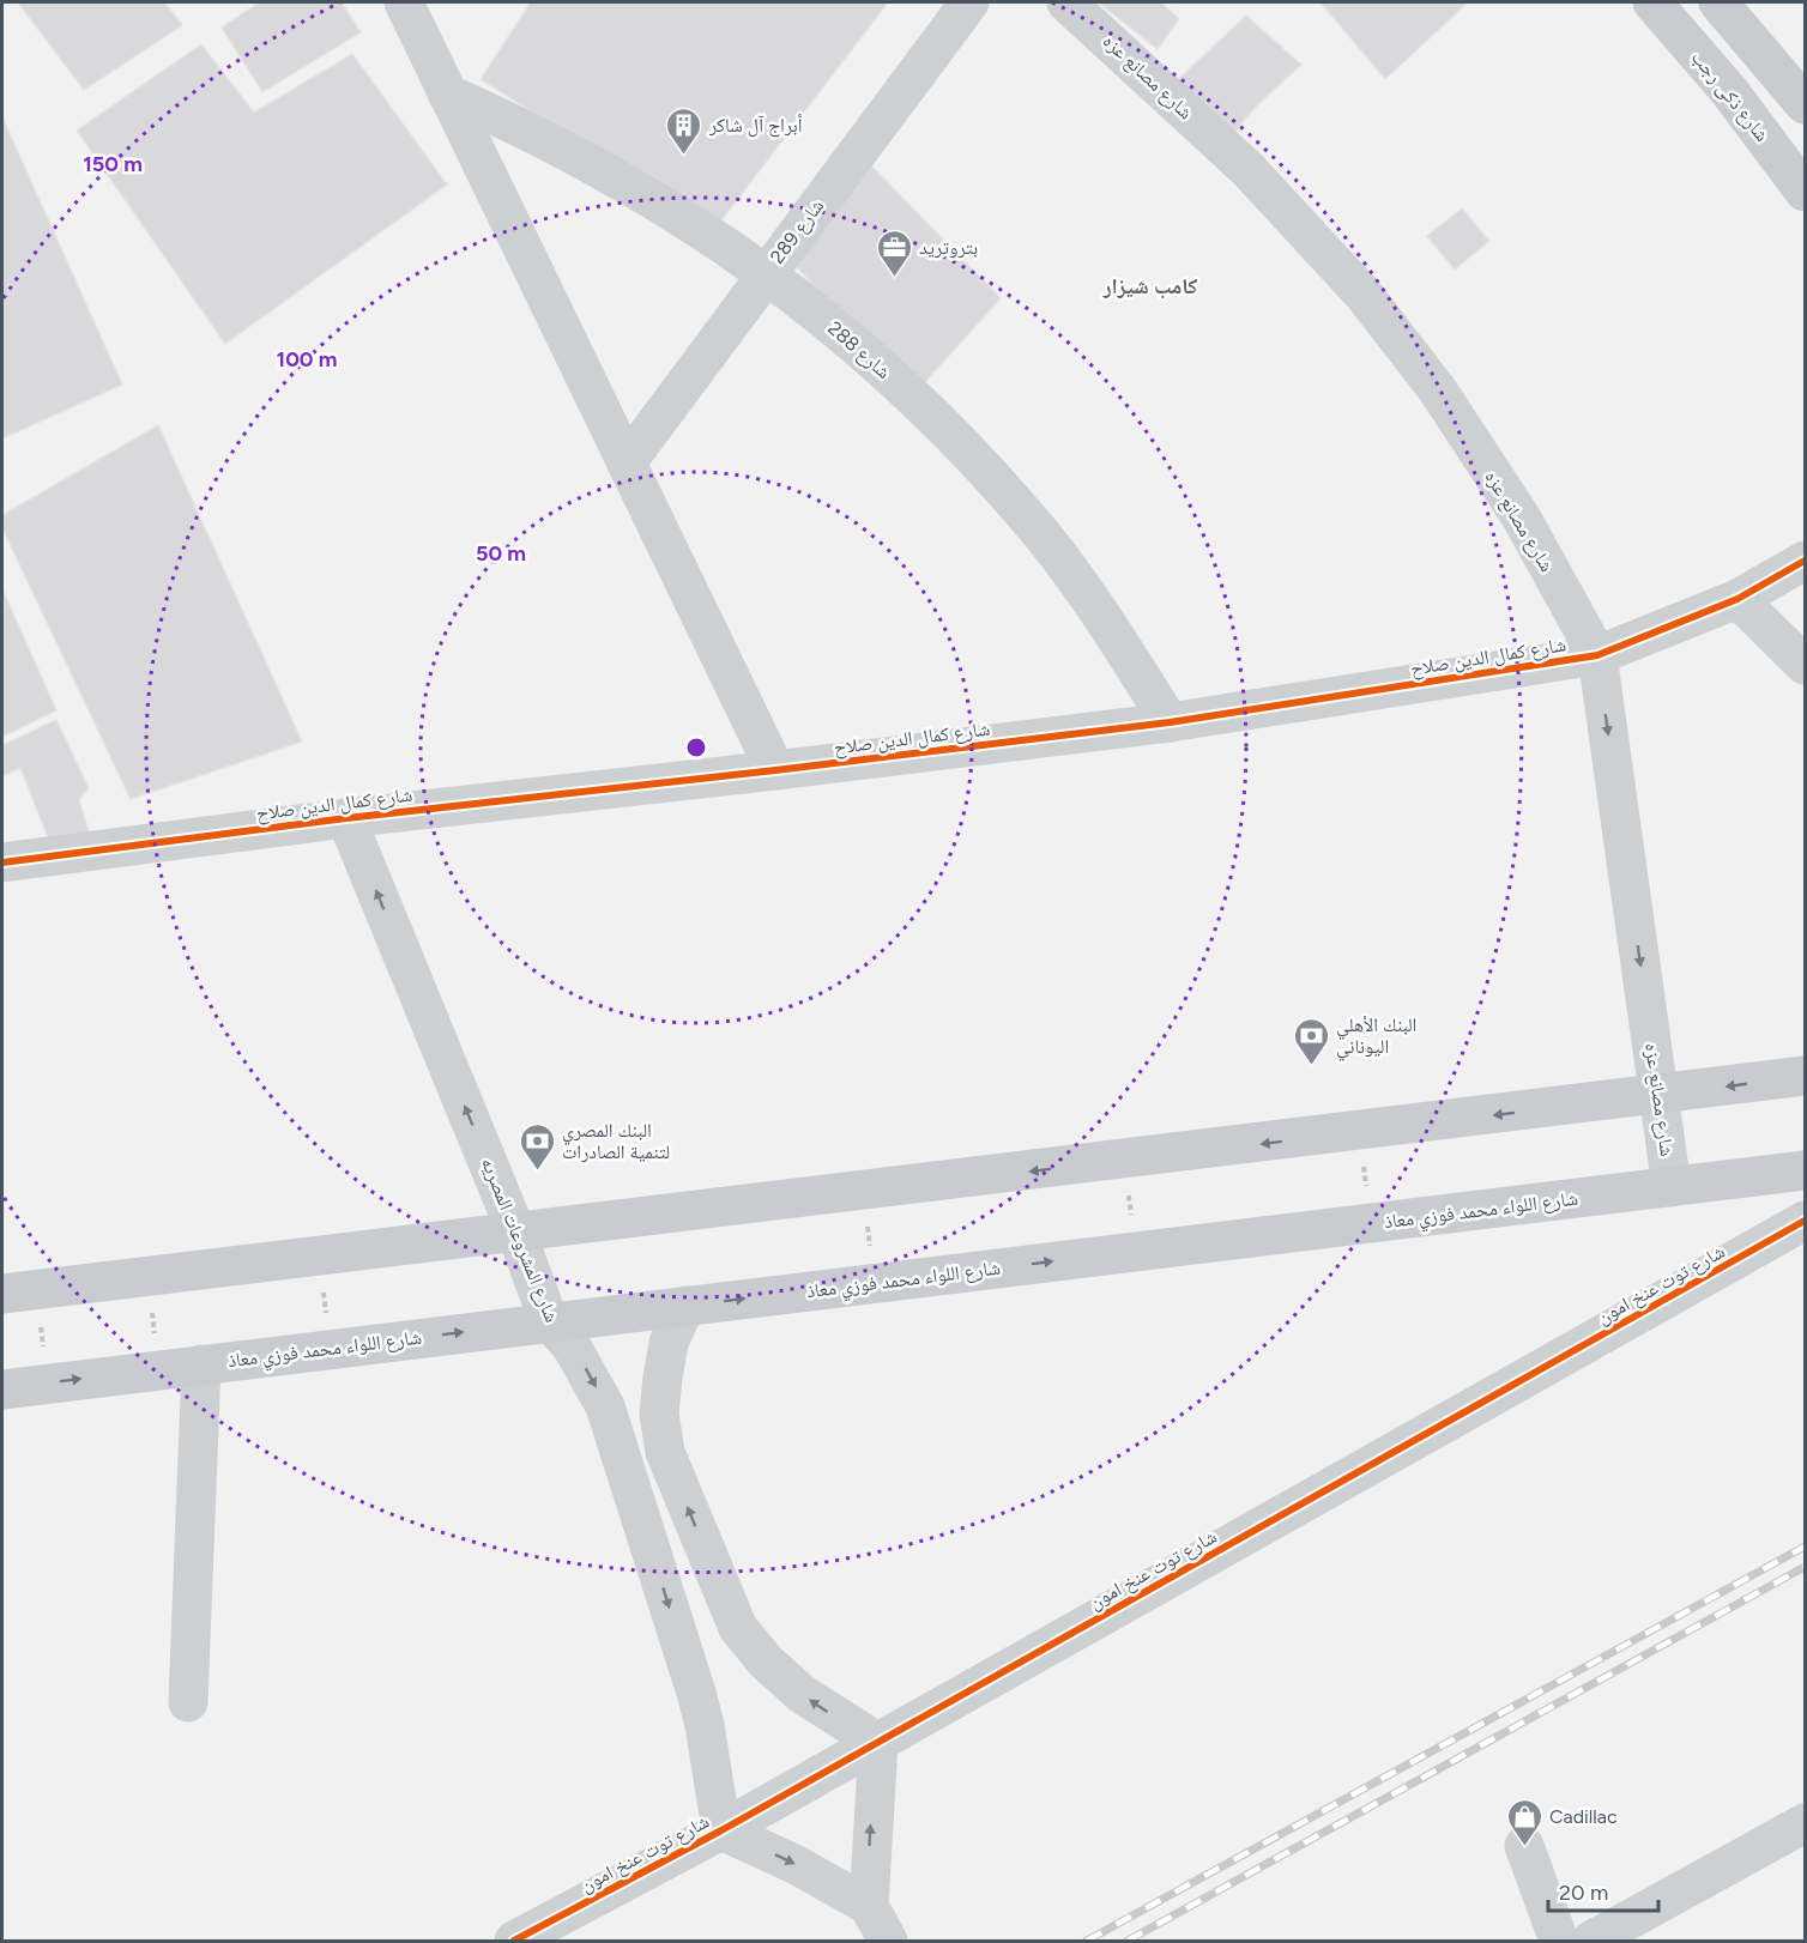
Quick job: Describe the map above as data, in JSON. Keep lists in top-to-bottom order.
{
  "streets": {
    "main road": ["شارع ذكى رجب", "شارع اللواء محمد فوزي معاذ"],
    "street": [
      "شارع مصانع عزه",
      "شارع 289",
      "شارع 288",
      "شارع كمال الدين صلاح",
      "شارع المشروعات المصريه",
      "شارع توت عنخ امون"
    ]
  },
  "crossings": [
    ["شارع مصانع عزه", "شارع كمال الدين صلاح"],
    ["شارع مصانع عزه", "شارع اللواء محمد فوزي معاذ"],
    ["شارع 289", "شارع 288"],
    ["شارع 288", "شارع كمال الدين صلاح"],
    ["شارع كمال الدين صلاح", "شارع المشروعات المصريه"],
    ["شارع اللواء محمد فوزي معاذ", "شارع المشروعات المصريه"],
    ["شارع المشروعات المصريه", "شارع توت عنخ امون"]
  ],
  "districts": ["كامب شيزار"],
  "places": {
    "building": ["أبراج آل شاكر"],
    "office": ["بتروتريد"],
    "bank": ["البنك الأهلي اليوناني", "البنك المصري لتنمية الصادرات"],
    "shop": ["Cadillac"]
  },
  "scale_bar": "20 m",
  "rings": ["150 m", "100 m", "50 m"]
}
